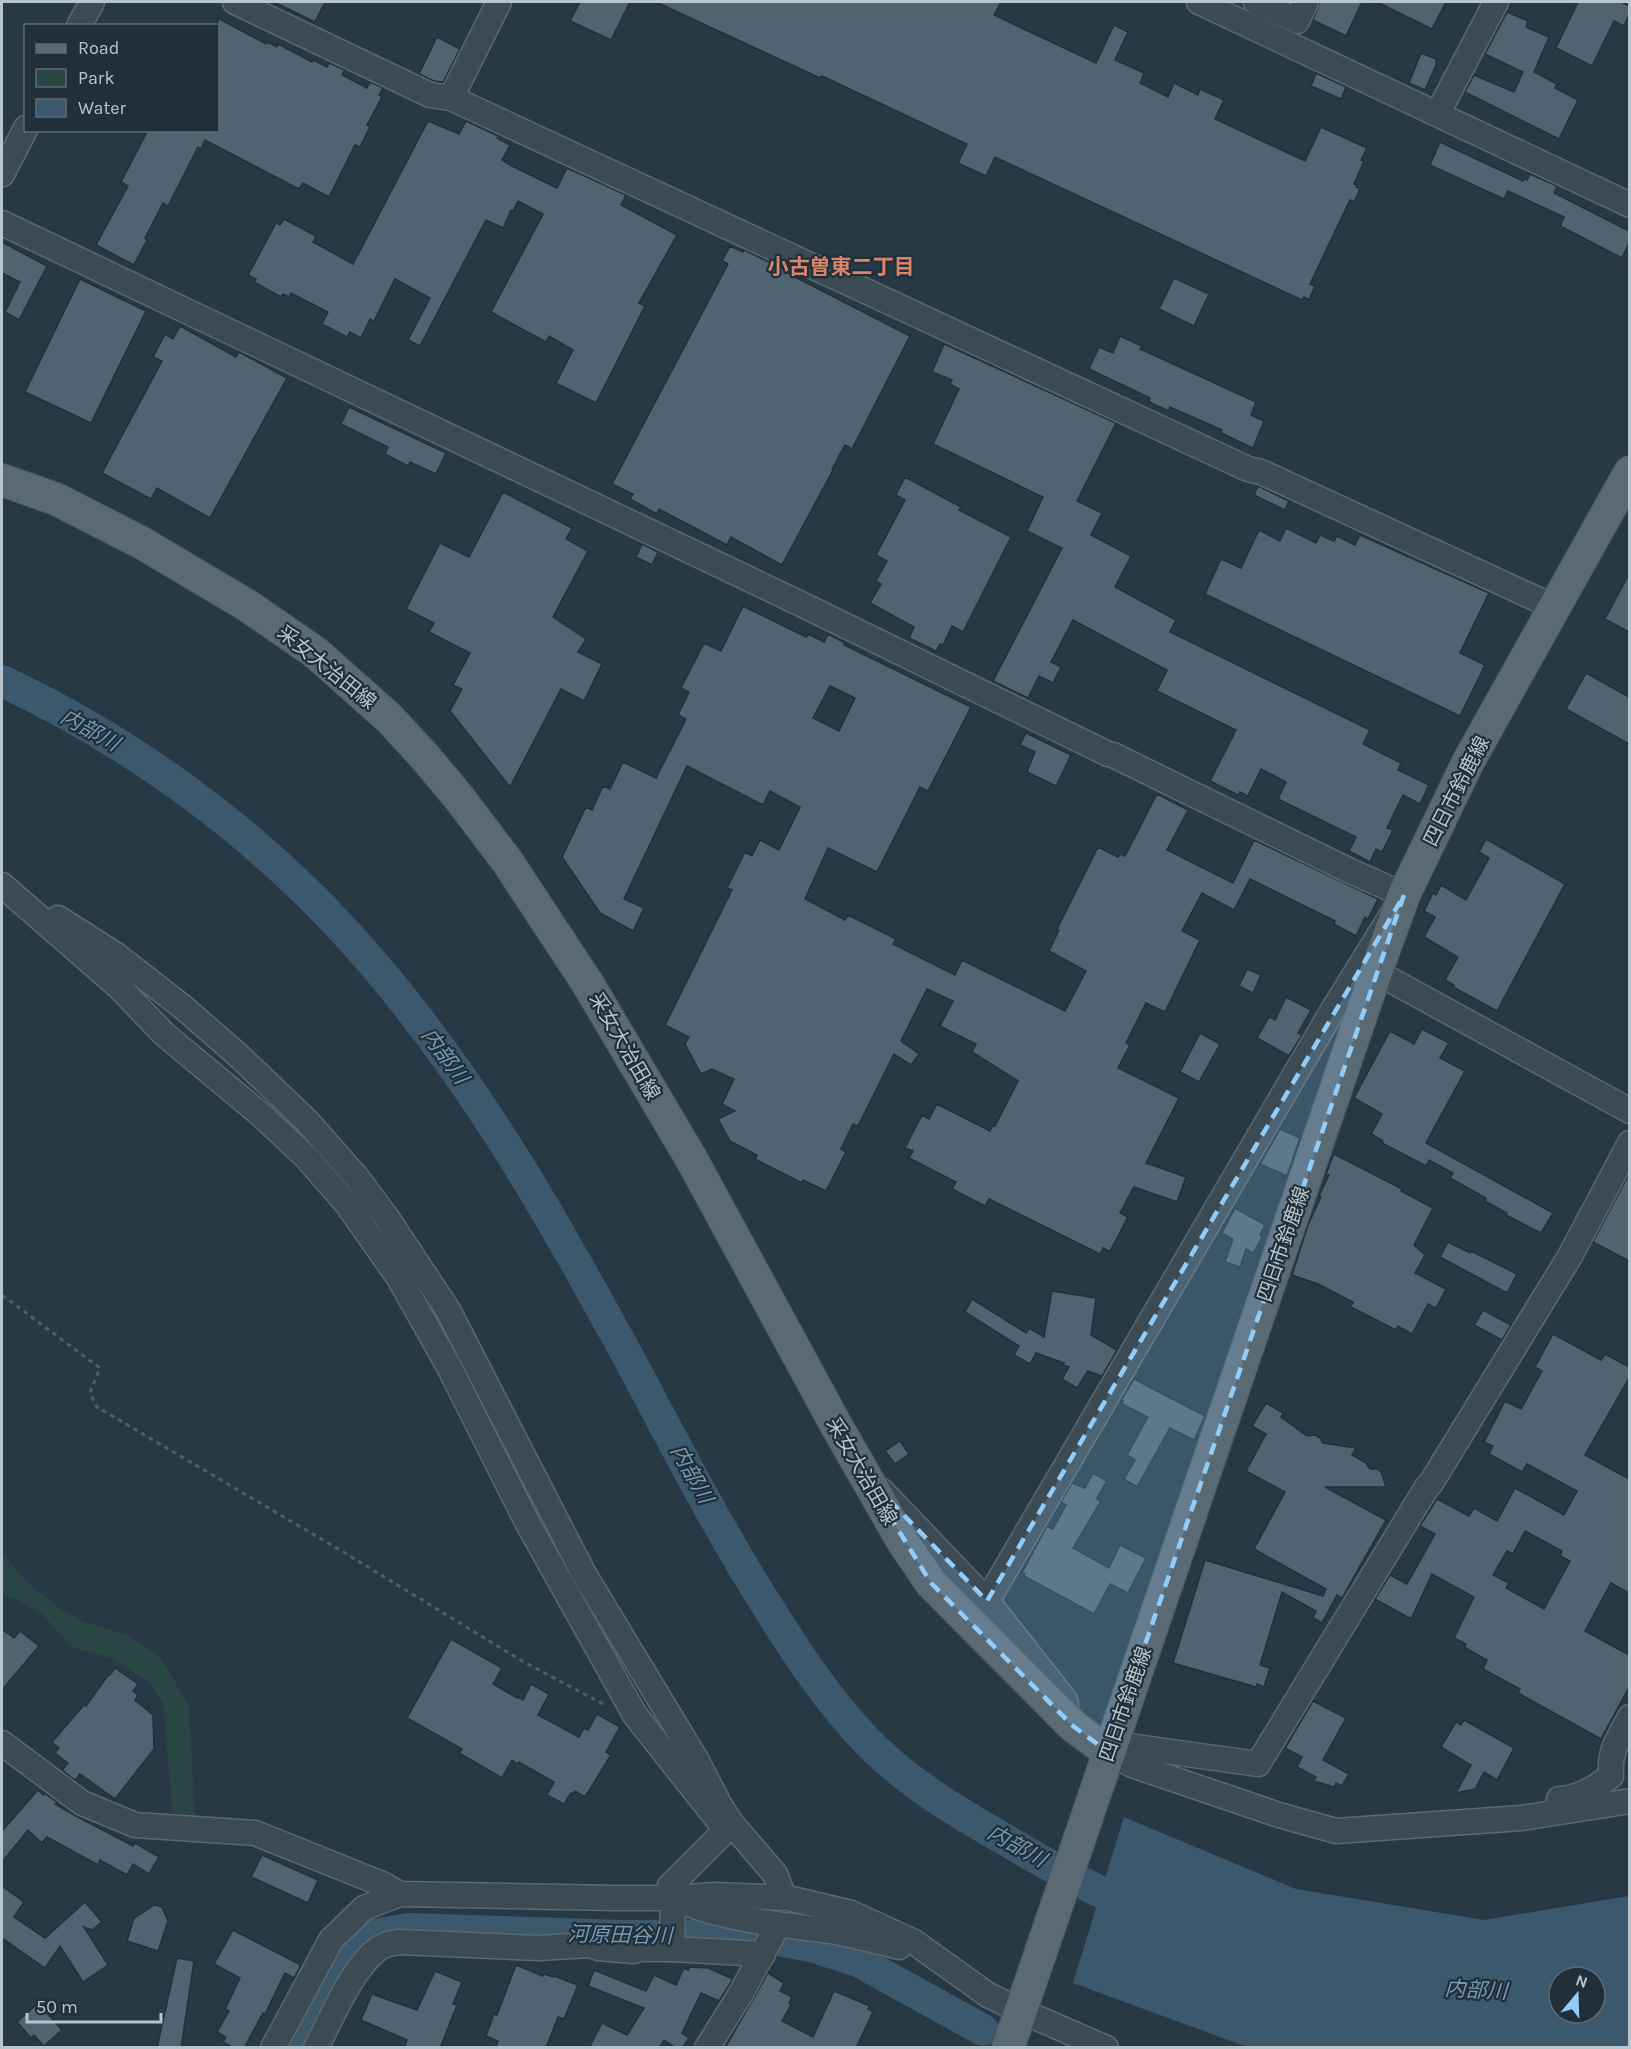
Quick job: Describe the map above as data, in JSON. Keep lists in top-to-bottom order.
{
  "streets": {
    "main road": ["采女大治田線", "四日市鈴鹿線"]
  },
  "crossings": [
    ["采女大治田線", "四日市鈴鹿線"]
  ],
  "districts": ["小古曽東二丁目"],
  "water": ["内部川", "河原田谷川"],
  "legend": ["Road", "Park", "Water"],
  "scale_bar": "50 m",
  "north": "top"
}
